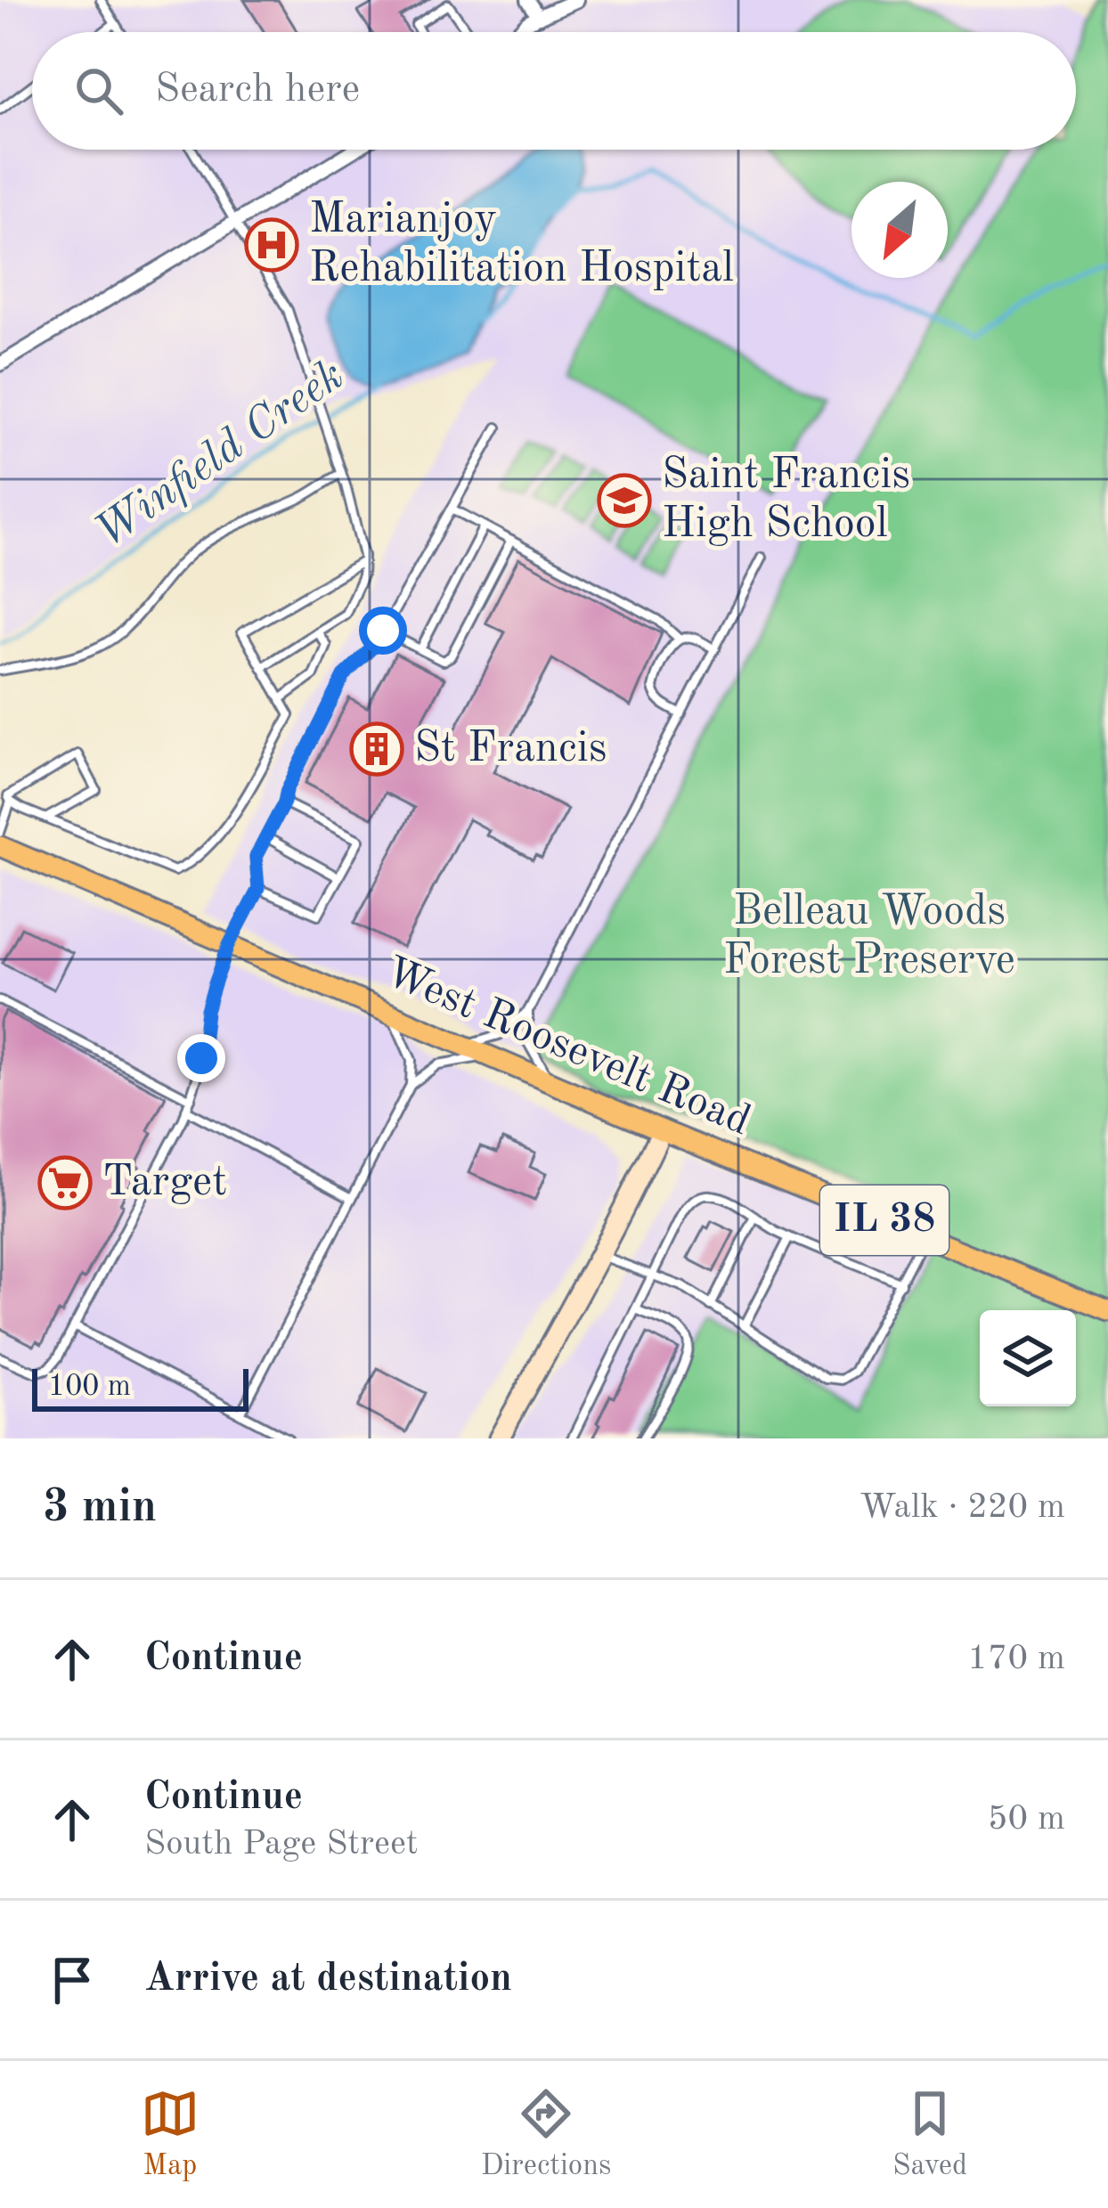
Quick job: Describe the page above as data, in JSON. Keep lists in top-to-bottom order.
{
  "streets": {
    "main road": ["West Roosevelt Road", "IL 38"]
  },
  "water": ["Winfield Creek"],
  "parks": ["Belleau Woods Forest Preserve"],
  "places": {
    "hospital": ["Marianjoy Rehabilitation Hospital"],
    "school or university": ["Saint Francis High School"],
    "building": ["St Francis"],
    "supermarket": ["Target"]
  },
  "scale_bar": "100 m",
  "north": "bottom left",
  "page": {
    "search": "Search here",
    "scale": "100 m",
    "heading": ["3 min", "Walk · 220 m"],
    "list": [
      ["Continue", "170 m"],
      ["Continue", "South Page Street", "50 m"],
      "Arrive at destination"
    ],
    "nav": ["Map", "Directions", "Saved"]
  }
}
